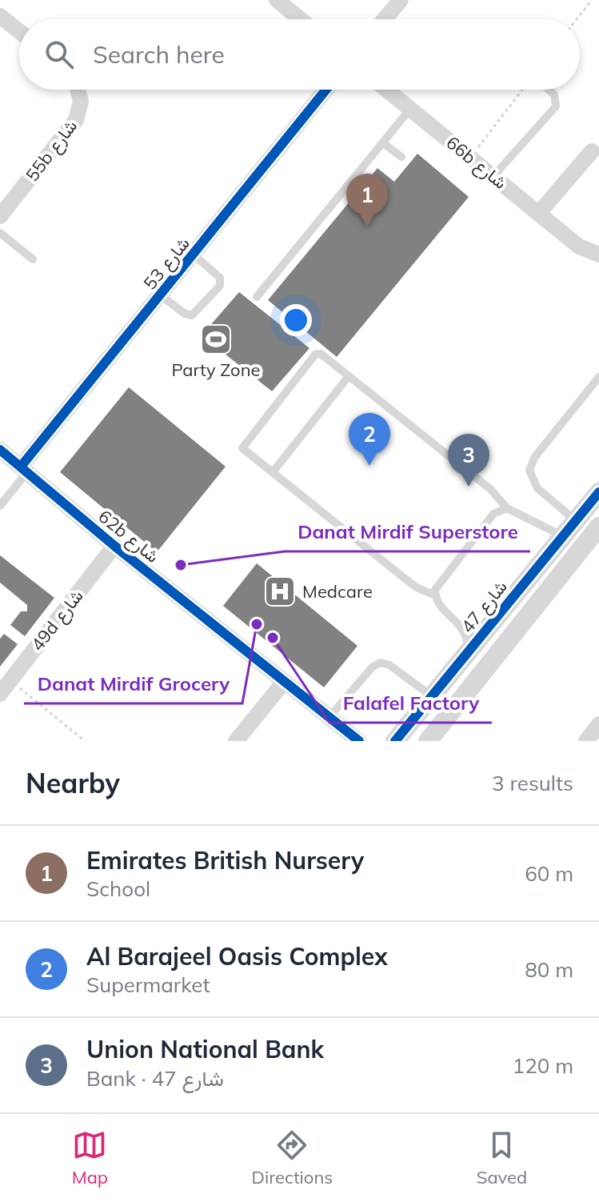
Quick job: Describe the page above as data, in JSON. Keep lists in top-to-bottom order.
{
  "streets": {
    "street": [
      "55b شارع",
      "66b شارع",
      "شارع 53",
      "62b شارع",
      "شارع 47",
      "49d شارع"
    ]
  },
  "crossings": [
    ["شارع 53", "62b شارع"],
    ["62b شارع", "49d شارع"]
  ],
  "places": {
    "sports": ["Party Zone"],
    "other": ["Danat Mirdif Superstore", "Danat Mirdif Grocery", "Falafel Factory"],
    "hospital": ["Medcare"]
  },
  "page": {
    "search": "Search here",
    "pins": ["1", "2", "3"],
    "heading": ["Nearby", "3 results"],
    "list": [
      {
        "mark": "1",
        "name": "Emirates British Nursery",
        "note": "School",
        "value": "60 m"
      },
      {
        "mark": "2",
        "name": "Al Barajeel Oasis Complex",
        "note": "Supermarket",
        "value": "80 m"
      },
      {
        "mark": "3",
        "name": "Union National Bank",
        "note": "Bank · شارع 47",
        "value": "120 m"
      }
    ],
    "nav": ["Map", "Directions", "Saved"]
  }
}
